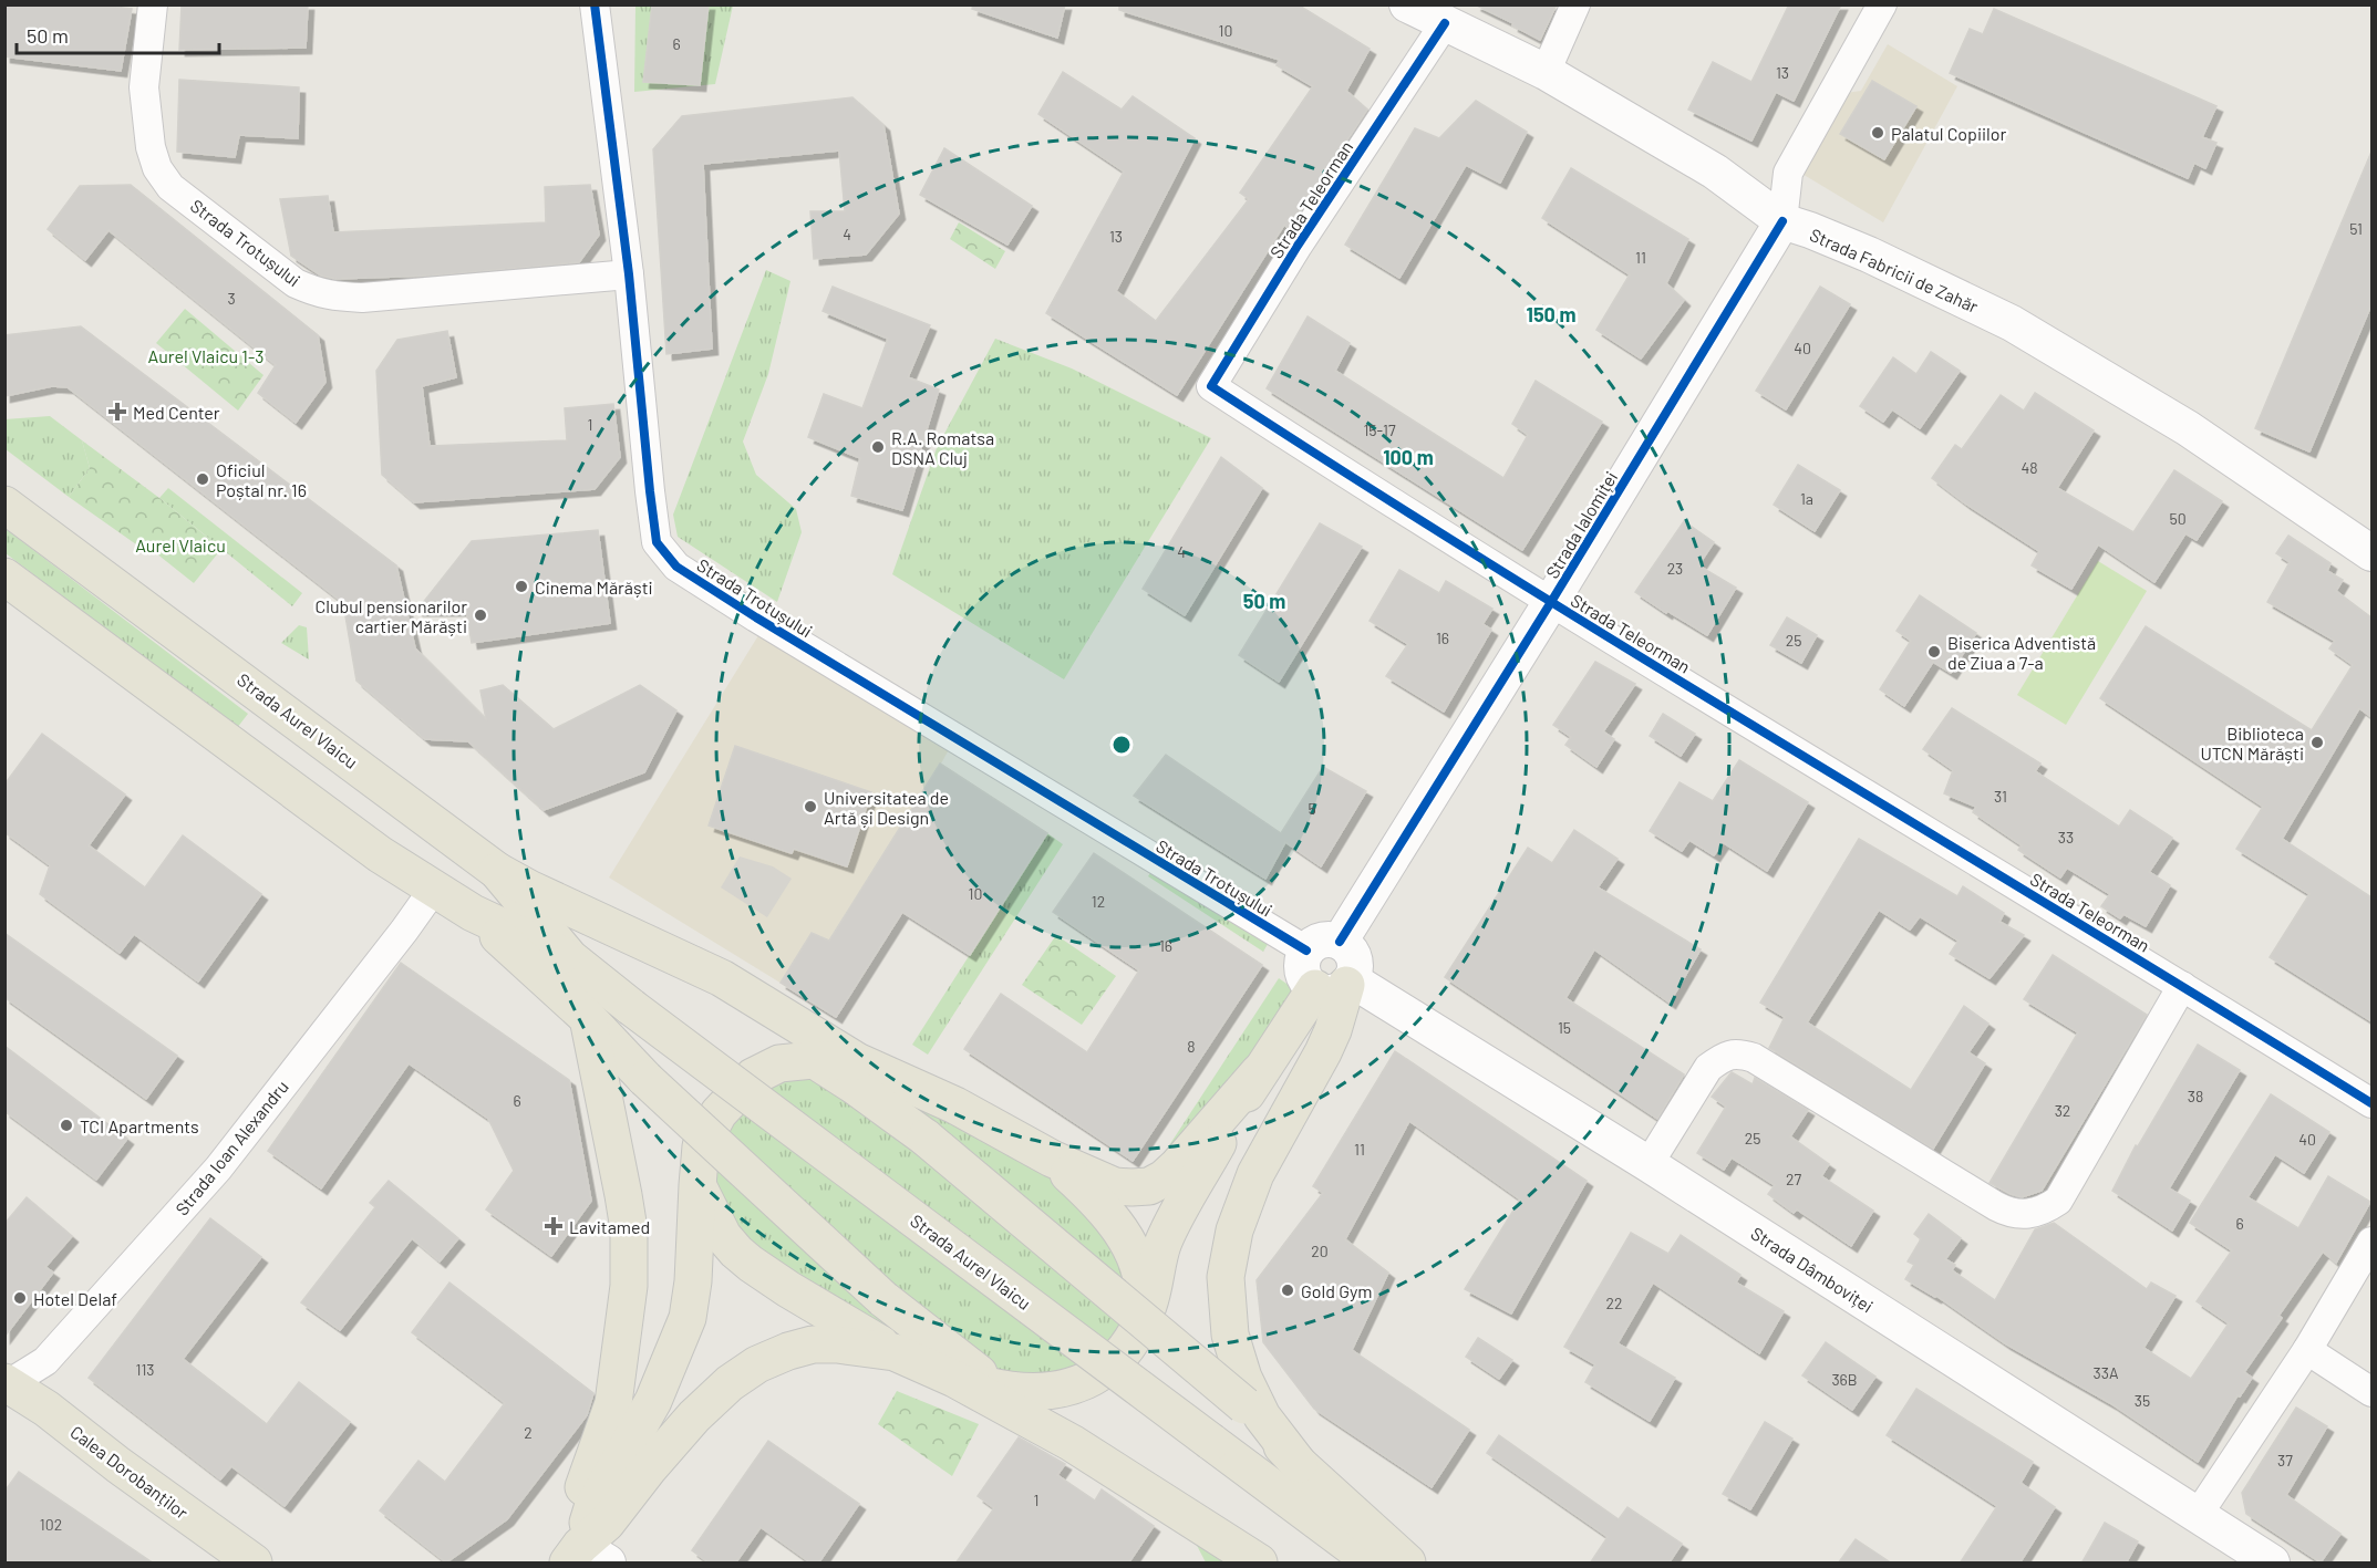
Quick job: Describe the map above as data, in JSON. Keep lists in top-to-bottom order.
{
  "streets": {
    "main road": ["Strada Aurel Vlaicu", "Calea Dorobanților"],
    "street": [
      "Strada Teleorman",
      "Strada Trotușului",
      "Strada Fabricii de Zahăr",
      "Strada Ialomiței",
      "Strada Ioan Alexandru",
      "Strada Dâmboviței"
    ]
  },
  "crossings": [
    ["Strada Teleorman", "Strada Fabricii de Zahăr"],
    ["Strada Teleorman", "Strada Ialomiței"],
    ["Strada Trotușului", "Strada Ialomiței"],
    ["Strada Trotușului", "Strada Dâmboviței"],
    ["Strada Fabricii de Zahăr", "Strada Ialomiței"],
    ["Strada Ialomiței", "Strada Dâmboviței"],
    ["Strada Aurel Vlaicu", "Strada Ioan Alexandru"],
    ["Strada Ioan Alexandru", "Calea Dorobanților"]
  ],
  "parks": ["Aurel Vlaicu 1-3", "Aurel Vlaicu"],
  "places": {
    "other": [
      "Palatul Copiilor",
      "R.A. Romatsa DSNA Cluj",
      "Oficiul Poștal nr. 16",
      "Cinema Mărăști",
      "Clubul pensionarilor cartier Mărăști",
      "Biserica Adventistă de Ziua a 7-a",
      "Biblioteca UTCN Mărăști",
      "Universitatea de Artă și Design",
      "TCI Apartments",
      "Gold Gym",
      "Hotel Delaf"
    ],
    "health": ["Med Center", "Lavitamed"]
  },
  "house_numbers": [
    "10",
    "6",
    "13",
    "51",
    "4",
    "13",
    "11",
    "3",
    "40",
    "1",
    "15-17",
    "48",
    "1a",
    "50",
    "4",
    "23",
    "16",
    "25",
    "31",
    "5",
    "33",
    "10",
    "12",
    "16",
    "15",
    "8",
    "38",
    "6",
    "32",
    "25",
    "40",
    "11",
    "27",
    "6",
    "20",
    "22",
    "113",
    "33A",
    "36B",
    "35",
    "2",
    "37",
    "1",
    "102"
  ],
  "scale_bar": "50 m",
  "rings": ["150 m", "100 m", "50 m"]
}
